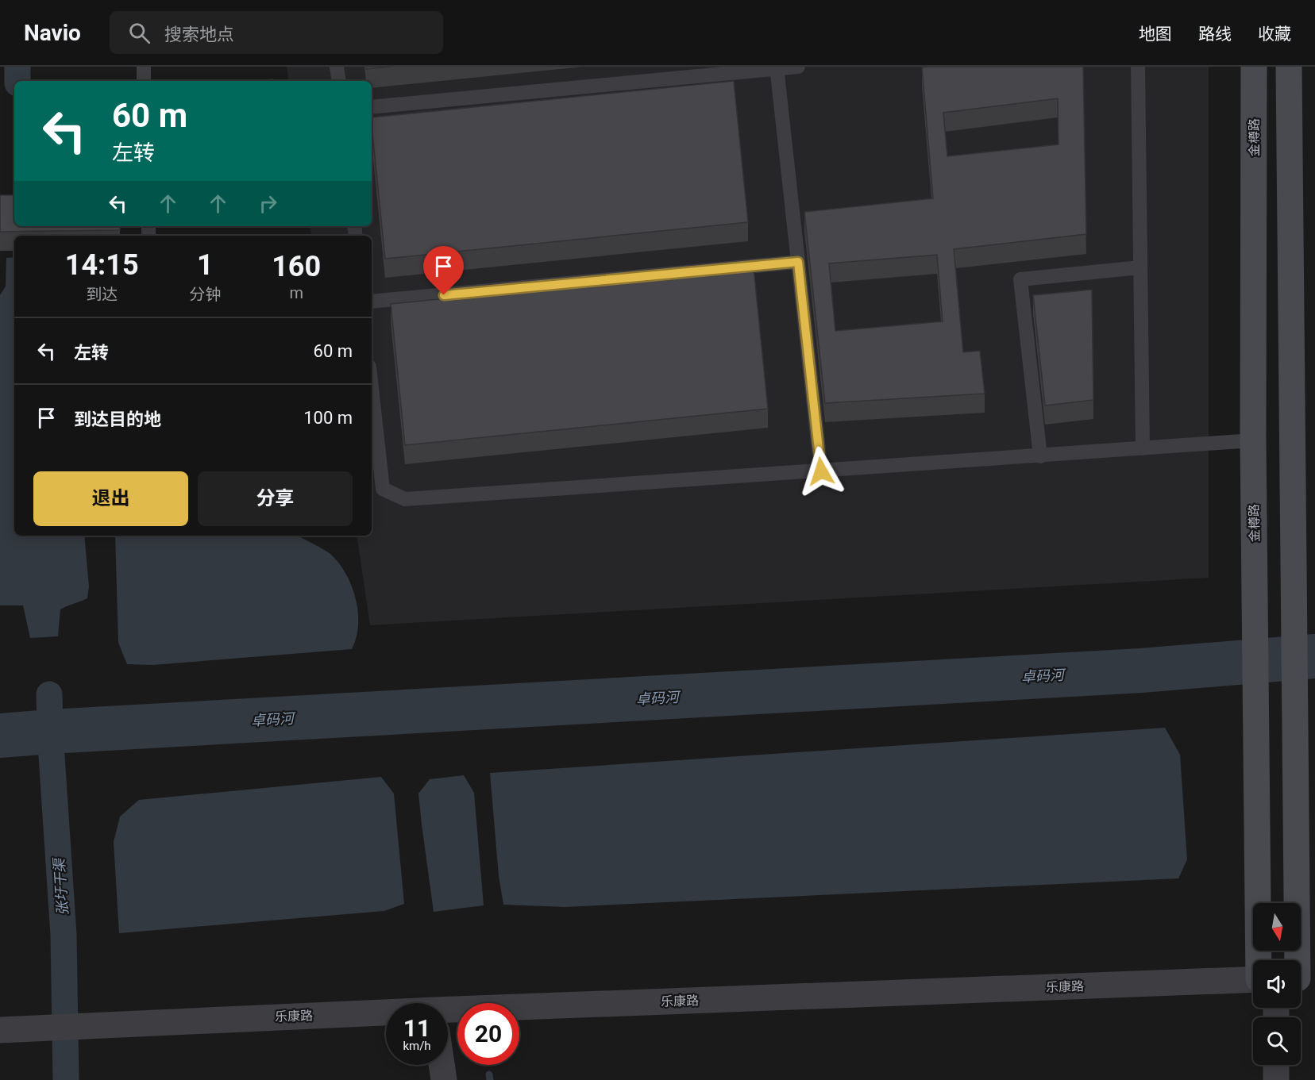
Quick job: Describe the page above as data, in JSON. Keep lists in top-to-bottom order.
{
  "streets": {
    "main road": ["金樽路"],
    "street": ["乐康路"]
  },
  "water": ["卓码河", "张圩干渠"],
  "north": "bottom",
  "page": {
    "header": "Navio",
    "search": "搜索地点",
    "nav": ["地图", "路线", "收藏"],
    "turn": ["60 m", "左转"],
    "eta": [
      "14:15",
      "到达",
      "1",
      "分钟",
      "160",
      "m"
    ],
    "list": [
      {
        "name": "左转",
        "value": "60 m"
      },
      {
        "name": "到达目的地",
        "value": "100 m"
      }
    ],
    "buttons": ["退出", "分享"],
    "speed": "11 km/h",
    "limit": "20"
  }
}
